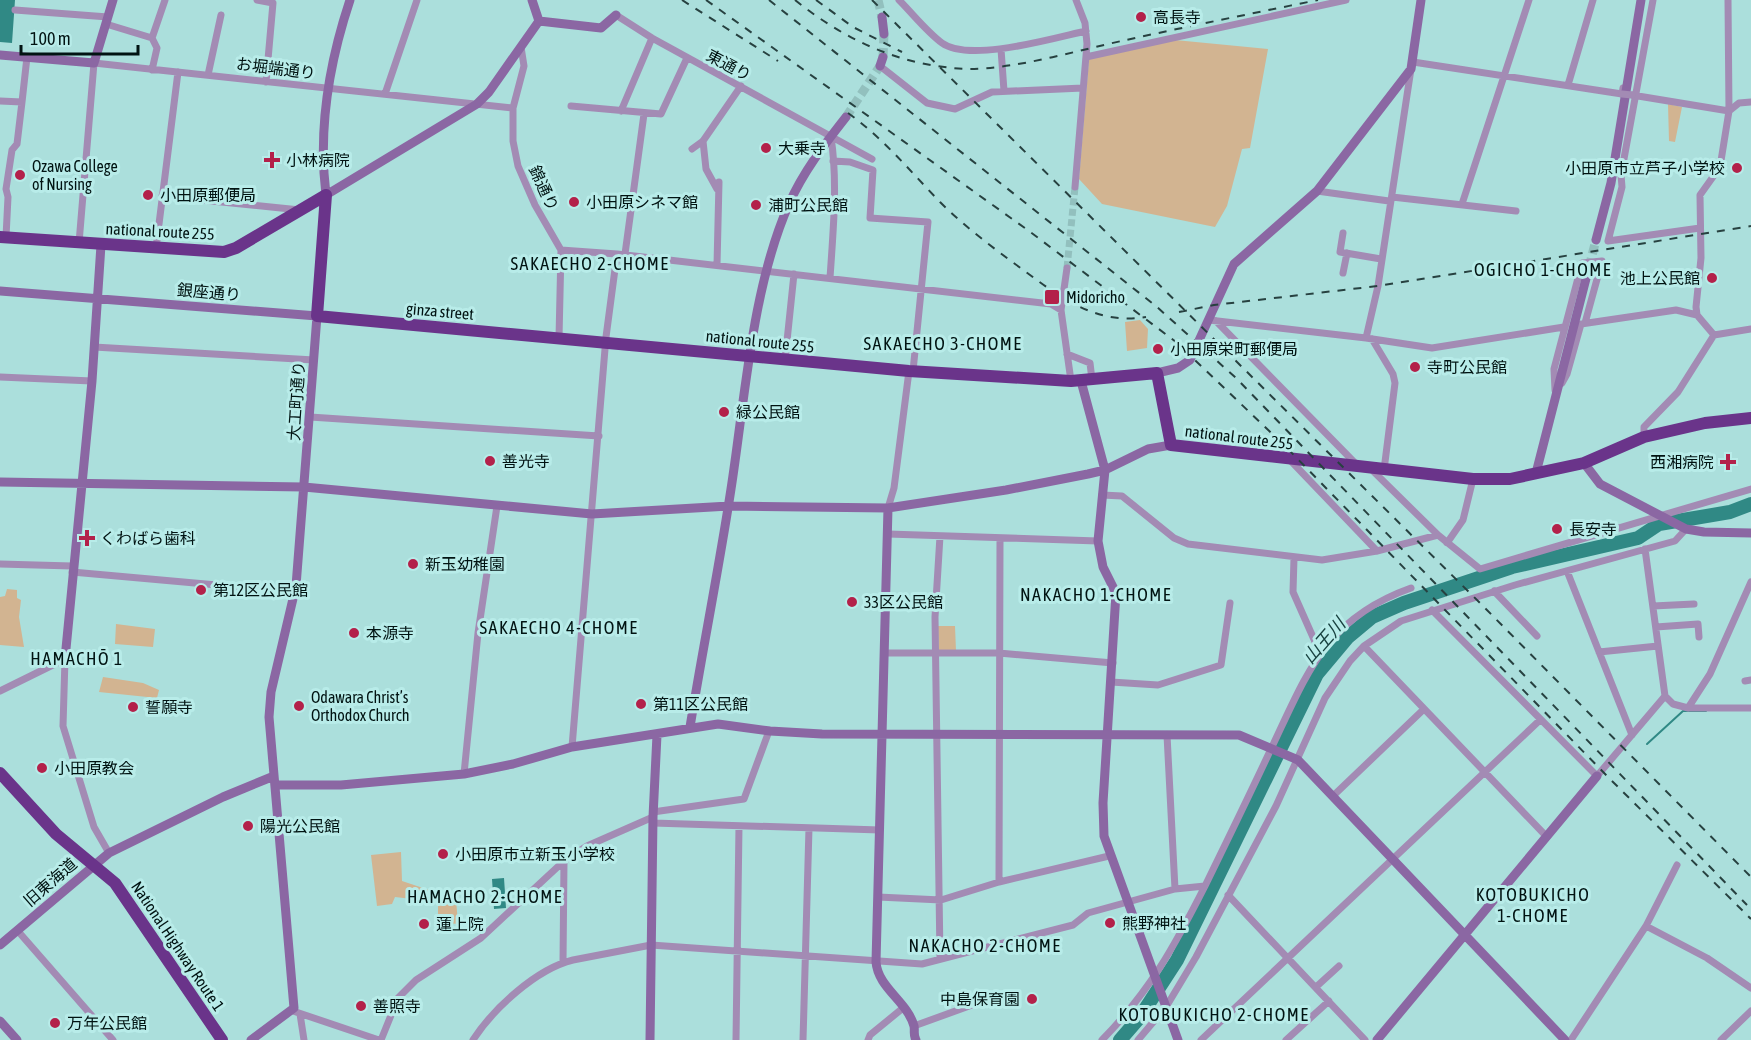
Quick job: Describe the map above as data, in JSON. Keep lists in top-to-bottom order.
{
  "streets": {
    "highway": ["national route 255", "ginza street", "National Highway Route 1"],
    "street": [
      "東通り",
      "お堀端通り",
      "錦通り",
      "銀座通り",
      "大工町通り",
      "旧東海道"
    ]
  },
  "crossings": [
    ["お堀端通り", "錦通り"],
    ["national route 255", "ginza street"],
    ["銀座通り", "ginza street"],
    ["銀座通り", "大工町通り"],
    ["ginza street", "大工町通り"],
    ["大工町通り", "旧東海道"],
    ["旧東海道", "National Highway Route 1"]
  ],
  "districts": [
    "SAKAECHO 2-CHOME",
    "OGICHO 1-CHOME",
    "SAKAECHO 3-CHOME",
    "NAKACHO 1-CHOME",
    "SAKAECHO 4-CHOME",
    "HAMACHŌ 1",
    "KOTOBUKICHO 1-CHOME",
    "HAMACHO 2-CHOME",
    "NAKACHO 2-CHOME",
    "KOTOBUKICHO 2-CHOME"
  ],
  "water": ["山王川"],
  "places": {
    "other": [
      "高長寺",
      "大乗寺",
      "小田原市立芦子小学校",
      "Ozawa College of Nursing",
      "小田原郵便局",
      "小田原シネマ館",
      "浦町公民館",
      "池上公民館",
      "小田原栄町郵便局",
      "寺町公民館",
      "緑公民館",
      "善光寺",
      "長安寺",
      "新玉幼稚園",
      "第12区公民館",
      "33区公民館",
      "本源寺",
      "第11区公民館",
      "Odawara Christ’s Orthodox Church",
      "誓願寺",
      "小田原教会",
      "陽光公民館",
      "小田原市立新玉小学校",
      "熊野神社",
      "蓮上院",
      "中島保育園",
      "善照寺",
      "万年公民館"
    ],
    "health": ["小林病院", "西湘病院", "くわばら歯科"],
    "transit": ["Midoricho"]
  },
  "scale_bar": "100 m"
}
